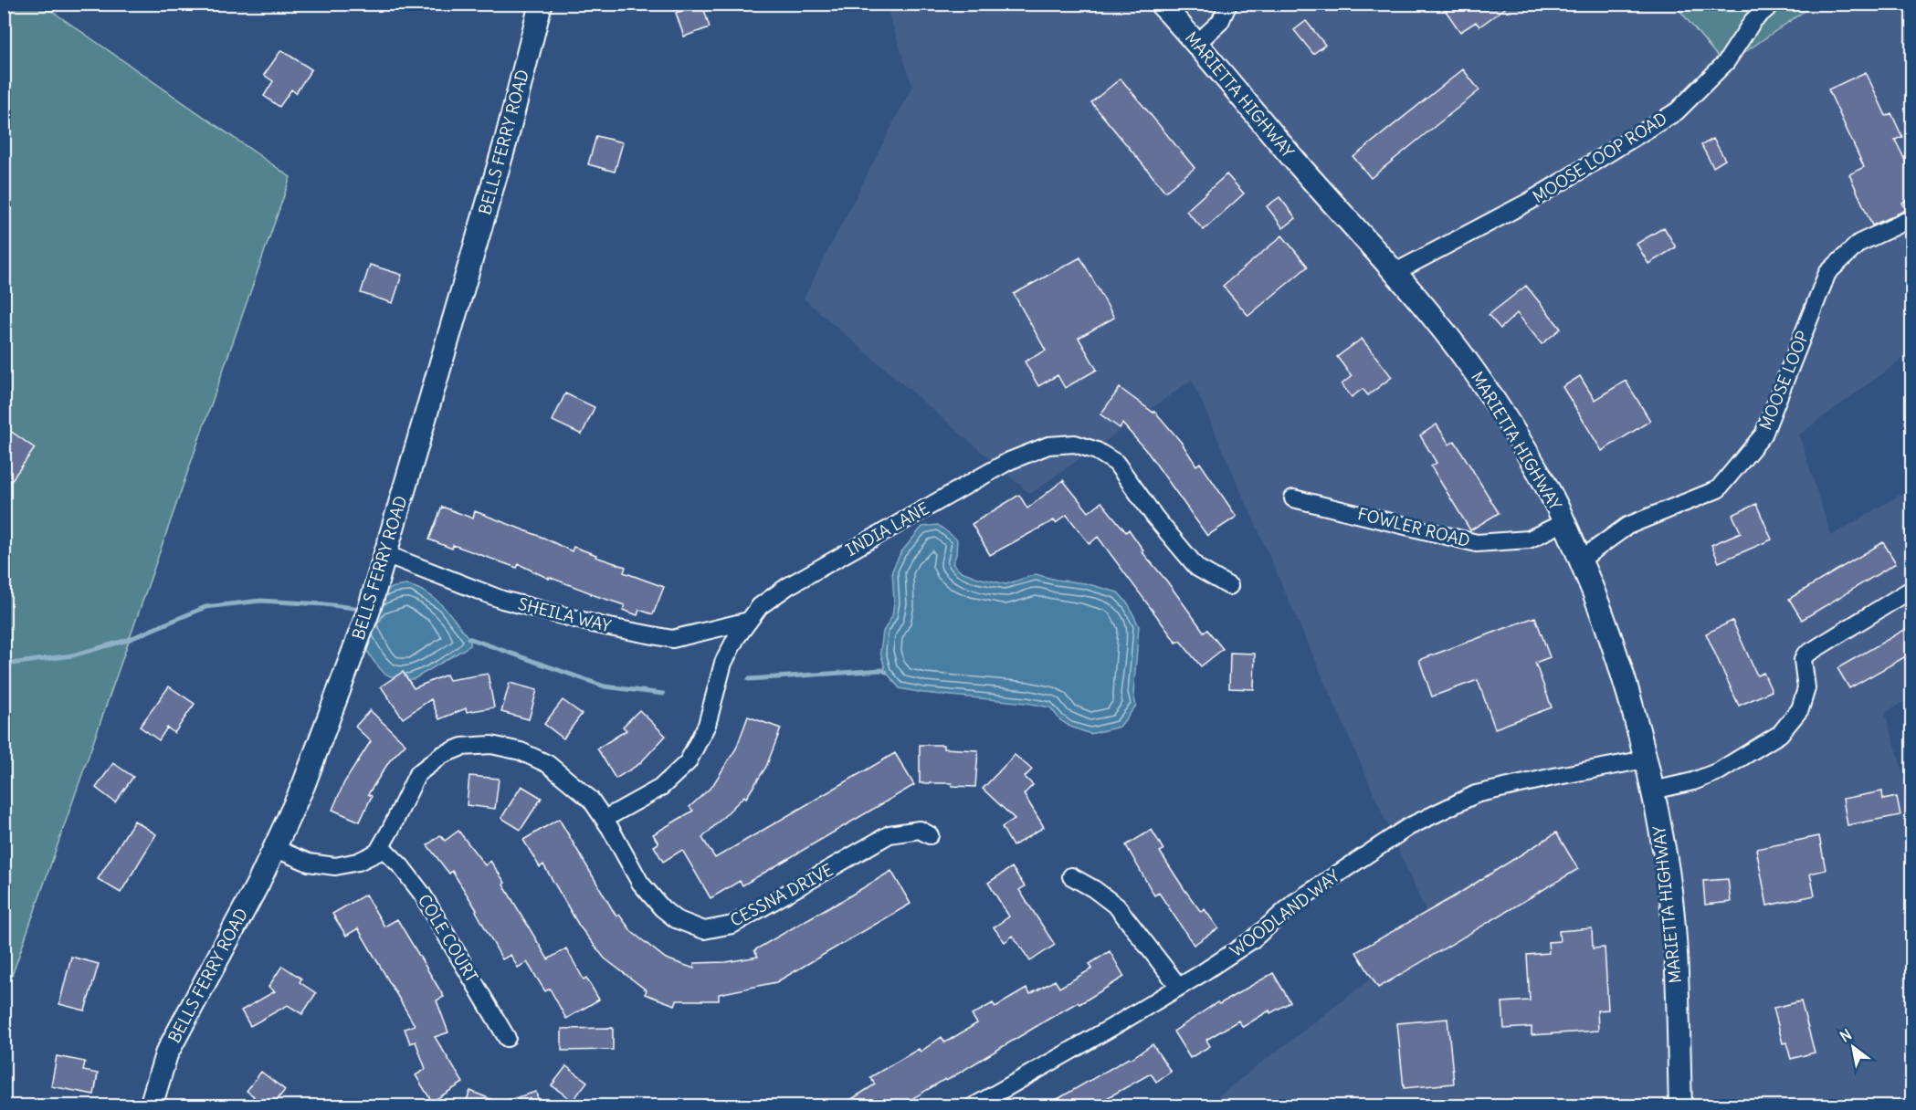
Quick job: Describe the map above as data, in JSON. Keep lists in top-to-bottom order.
{
  "streets": {
    "main road": ["MARIETTA HIGHWAY", "BELLS FERRY ROAD"],
    "street": [
      "MOOSE LOOP ROAD",
      "MOOSE LOOP",
      "FOWLER ROAD",
      "INDIA LANE",
      "SHEILA WAY",
      "CESSNA DRIVE",
      "WOODLAND WAY",
      "COLE COURT"
    ]
  },
  "crossings": [
    ["MARIETTA HIGHWAY", "MOOSE LOOP ROAD"],
    ["MARIETTA HIGHWAY", "MOOSE LOOP"],
    ["MARIETTA HIGHWAY", "FOWLER ROAD"],
    ["MARIETTA HIGHWAY", "WOODLAND WAY"],
    ["BELLS FERRY ROAD", "SHEILA WAY"],
    ["BELLS FERRY ROAD", "CESSNA DRIVE"],
    ["INDIA LANE", "SHEILA WAY"],
    ["INDIA LANE", "CESSNA DRIVE"],
    ["CESSNA DRIVE", "COLE COURT"]
  ],
  "north": "top left"
}
